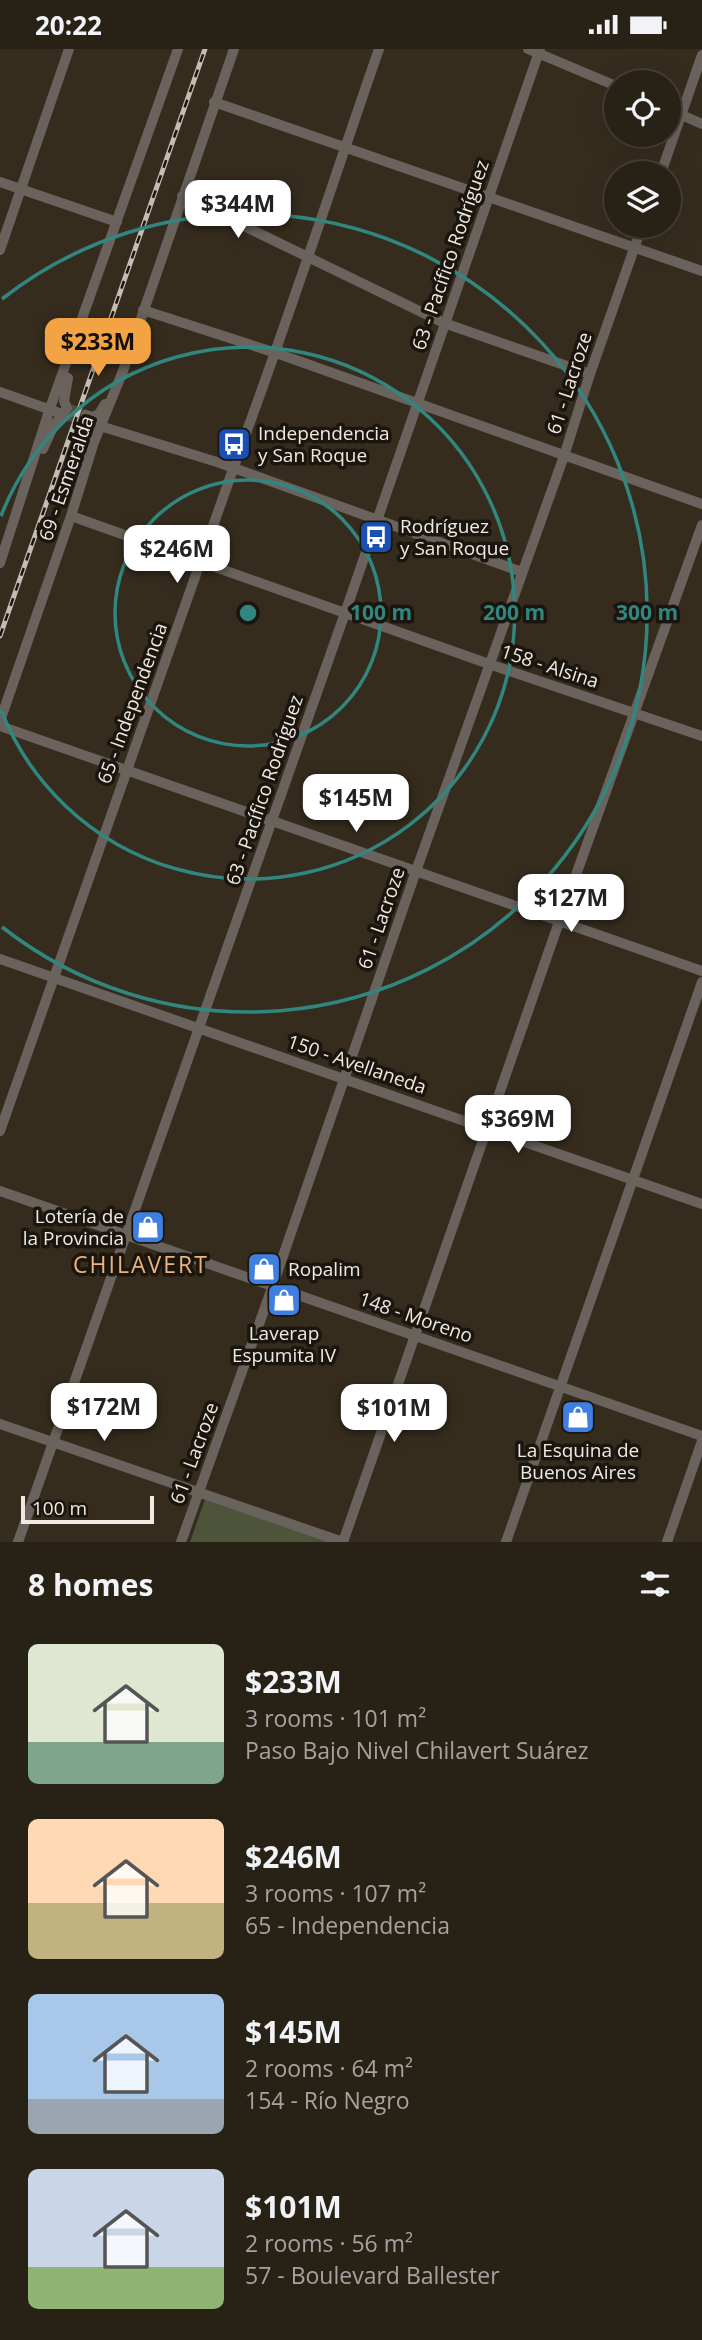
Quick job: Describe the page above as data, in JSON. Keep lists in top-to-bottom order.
{
  "streets": {
    "street": [
      "63 - Pacífico Rodríguez",
      "61 - Lacroze",
      "69 - Esmeralda",
      "158 - Alsina",
      "65 - Independencia",
      "150 - Avellaneda",
      "148 - Moreno"
    ]
  },
  "crossings": [
    ["63 - Pacífico Rodríguez", "158 - Alsina"],
    ["63 - Pacífico Rodríguez", "150 - Avellaneda"],
    ["63 - Pacífico Rodríguez", "148 - Moreno"],
    ["61 - Lacroze", "158 - Alsina"],
    ["61 - Lacroze", "150 - Avellaneda"],
    ["61 - Lacroze", "148 - Moreno"],
    ["69 - Esmeralda", "158 - Alsina"],
    ["158 - Alsina", "65 - Independencia"],
    ["65 - Independencia", "150 - Avellaneda"]
  ],
  "districts": ["CHILAVERT"],
  "places": {
    "bus stop": ["Independencia y San Roque", "Rodríguez y San Roque"],
    "shop": [
      "Lotería de la Provincia",
      "Ropalim",
      "Laverap Espumita IV",
      "La Esquina de Buenos Aires"
    ]
  },
  "scale_bar": "100 m",
  "page": {
    "status": "20:22",
    "price": [
      "$344M",
      "$233M",
      "$246M",
      "$145M",
      "$127M",
      "$369M",
      "$172M",
      "$101M"
    ],
    "scale": "100 m",
    "heading": "8 homes",
    "list": [
      {
        "name": "$233M",
        "note": "3 rooms · 101 m² · Paso Bajo Nivel Chilavert Suárez"
      },
      {
        "name": "$246M",
        "note": "3 rooms · 107 m² · 65 - Independencia"
      },
      {
        "name": "$145M",
        "note": "2 rooms · 64 m² · 154 - Río Negro"
      },
      {
        "name": "$101M",
        "note": "2 rooms · 56 m² · 57 - Boulevard Ballester"
      }
    ]
  },
  "rings": ["100 m", "200 m", "300 m"]
}
